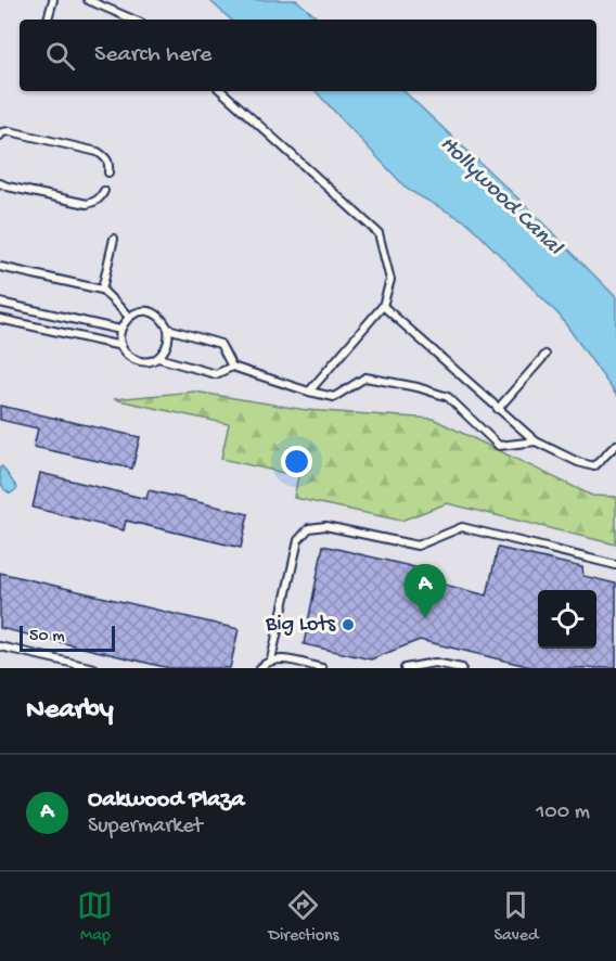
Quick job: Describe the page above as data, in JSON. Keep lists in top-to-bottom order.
{
  "water": ["Hollywood Canal"],
  "places": ["Big Lots"],
  "scale_bar": "50 m",
  "page": {
    "search": "Search here",
    "pins": "A",
    "scale": "50 m",
    "heading": "Nearby",
    "list": [
      {
        "mark": "A",
        "name": "Oakwood Plaza",
        "note": "Supermarket",
        "value": "100 m"
      }
    ],
    "nav": ["Map", "Directions", "Saved"]
  }
}
